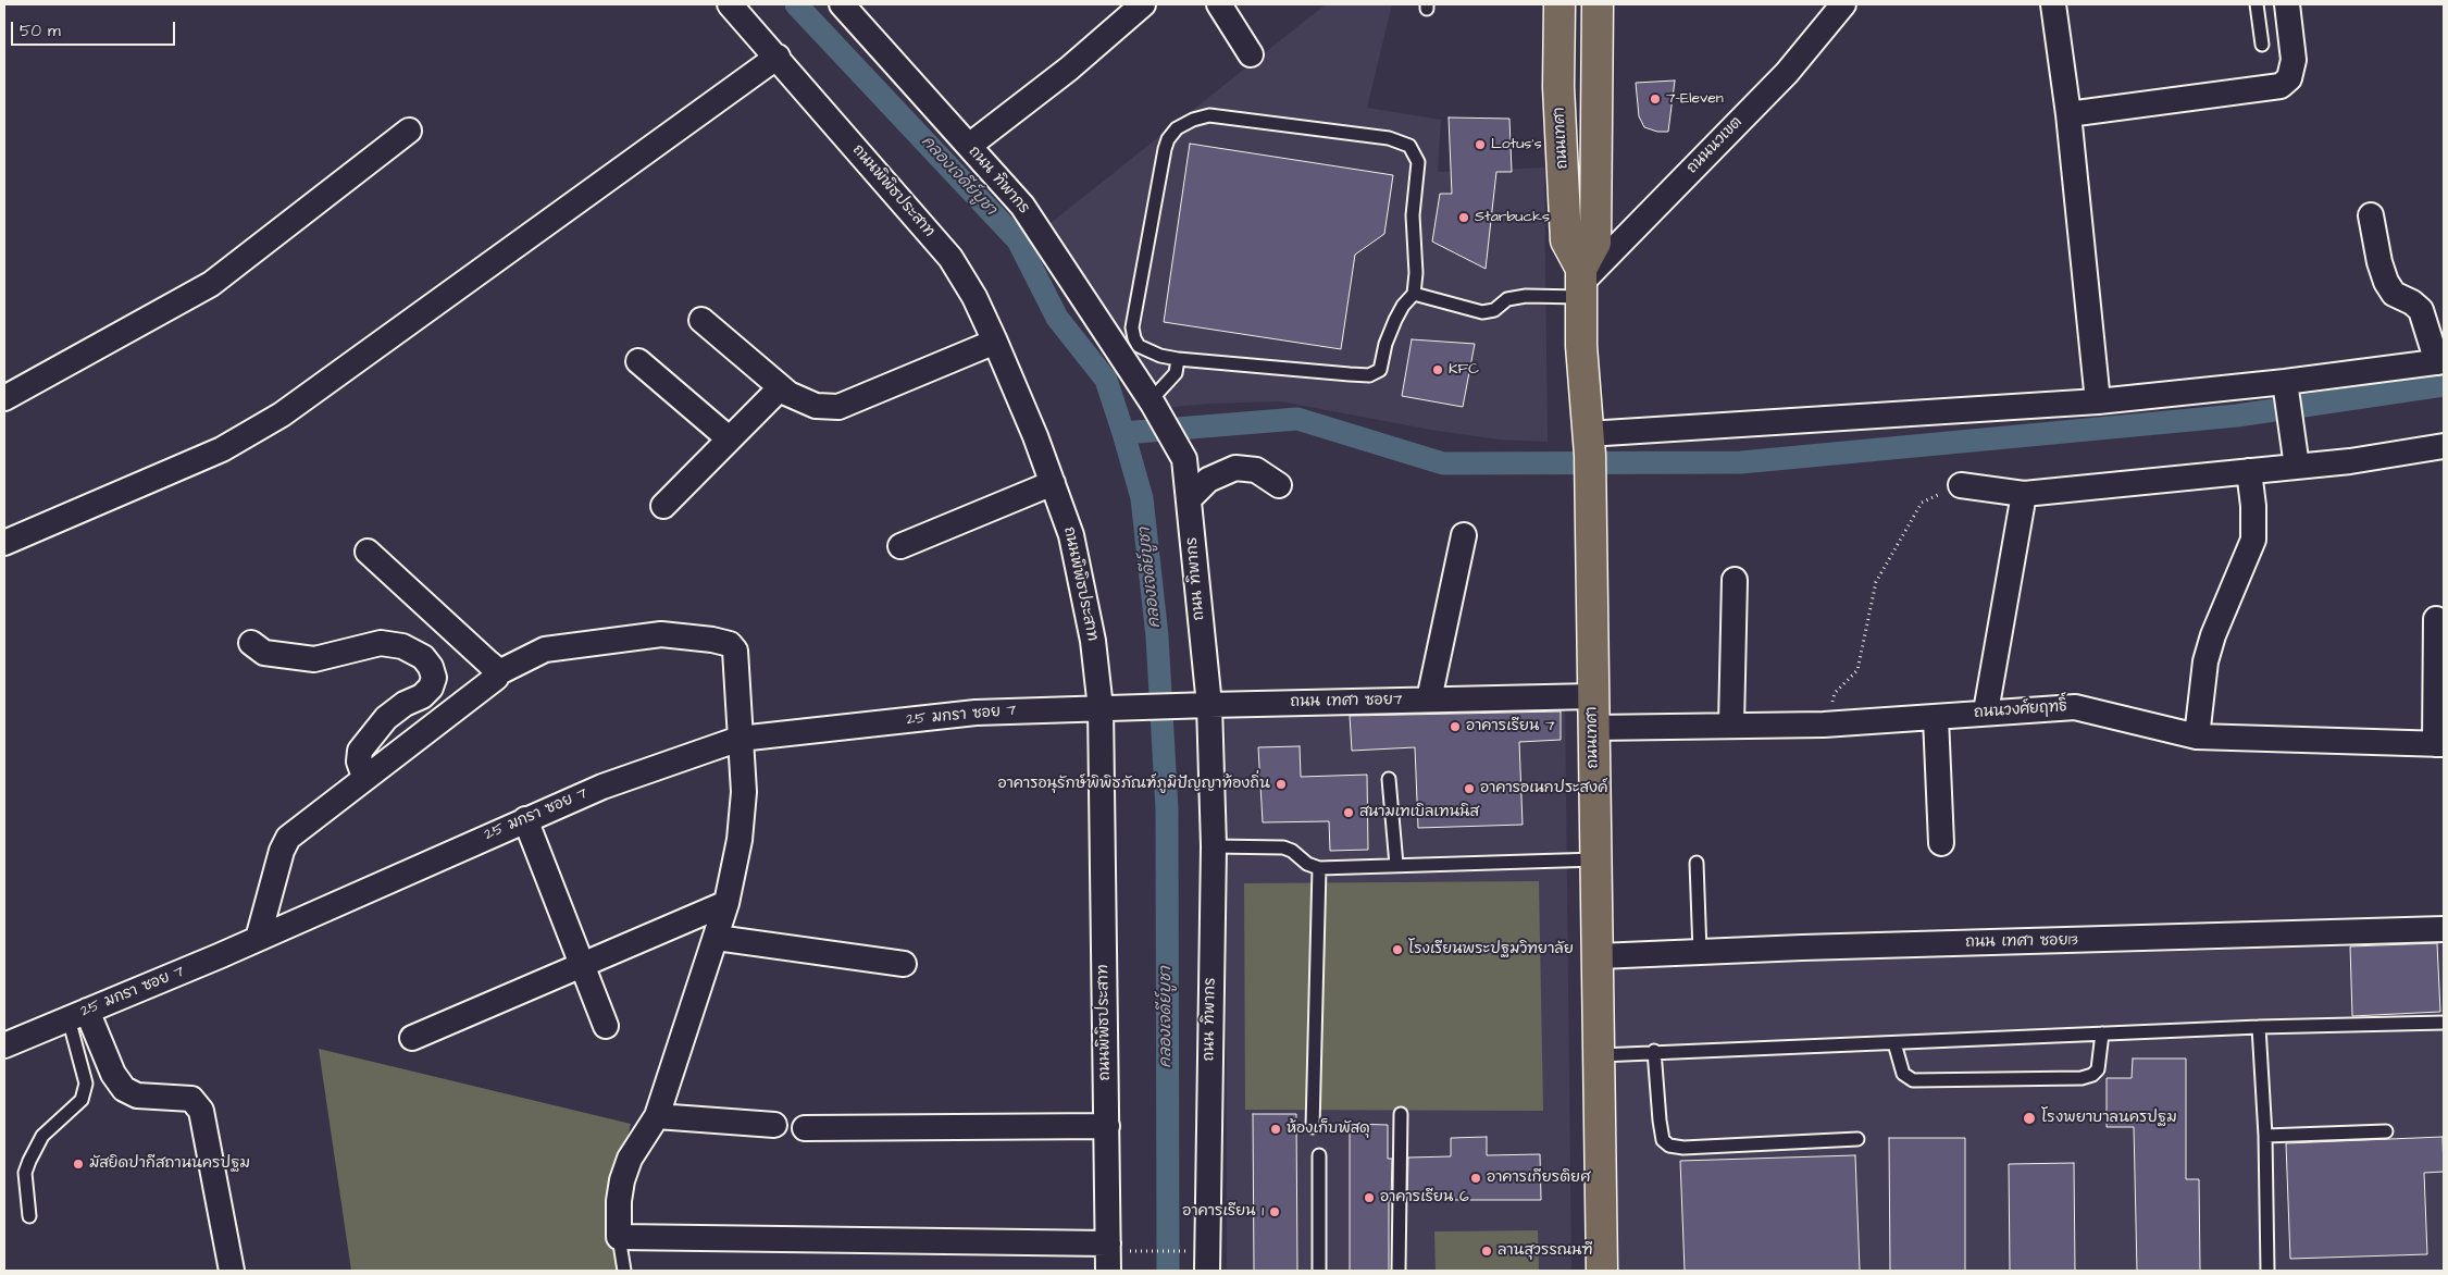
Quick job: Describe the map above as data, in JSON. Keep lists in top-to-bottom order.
{
  "streets": {
    "main road": ["ถนนเทศา"],
    "street": [
      "ถนนนวเขต",
      "ถนน ทิพากร",
      "ถนนพิพิธประสาท",
      "ถนน เทศา ซอย7",
      "ถนนวงศ์ยฤทธิ์",
      "25 มกรา ซอย 7",
      "ถนน เทศา ซอย13"
    ]
  },
  "crossings": [
    ["ถนนเทศา", "ถนนนวเขต"],
    ["ถนนเทศา", "ถนน เทศา ซอย7"],
    ["ถนนเทศา", "ถนนวงศ์ยฤทธิ์"],
    ["ถนนเทศา", "ถนน เทศา ซอย13"],
    ["ถนน ทิพากร", "ถนน เทศา ซอย7"],
    ["ถนนพิพิธประสาท", "ถนน เทศา ซอย7"],
    ["ถนนพิพิธประสาท", "25 มกรา ซอย 7"],
    ["ถนน เทศา ซอย7", "25 มกรา ซอย 7"]
  ],
  "water": ["คลองเจดีย์บูชา"],
  "places": [
    "7-Eleven",
    "Lotus's",
    "Starbucks",
    "KFC",
    "อาคารเรียน 7",
    "อาคารอนุรักษ์พิพิธภัณฑ์ภูมิปัญญาท้องถิ่น",
    "อาคารอเนกประสงค์",
    "สนามเทเบิลเทนนิส",
    "โรงเรียนพระปฐมวิทยาลัย",
    "โรงพยาบาลนครปฐม",
    "ห้องเก็บพัสดุ",
    "มัสยิดปากีสถานนครปฐม",
    "อาคารเกียรติยศ",
    "อาคารเรียน 6",
    "อาคารเรียน 1",
    "ลานสุวรรณนฑี"
  ],
  "scale_bar": "50 m"
}
